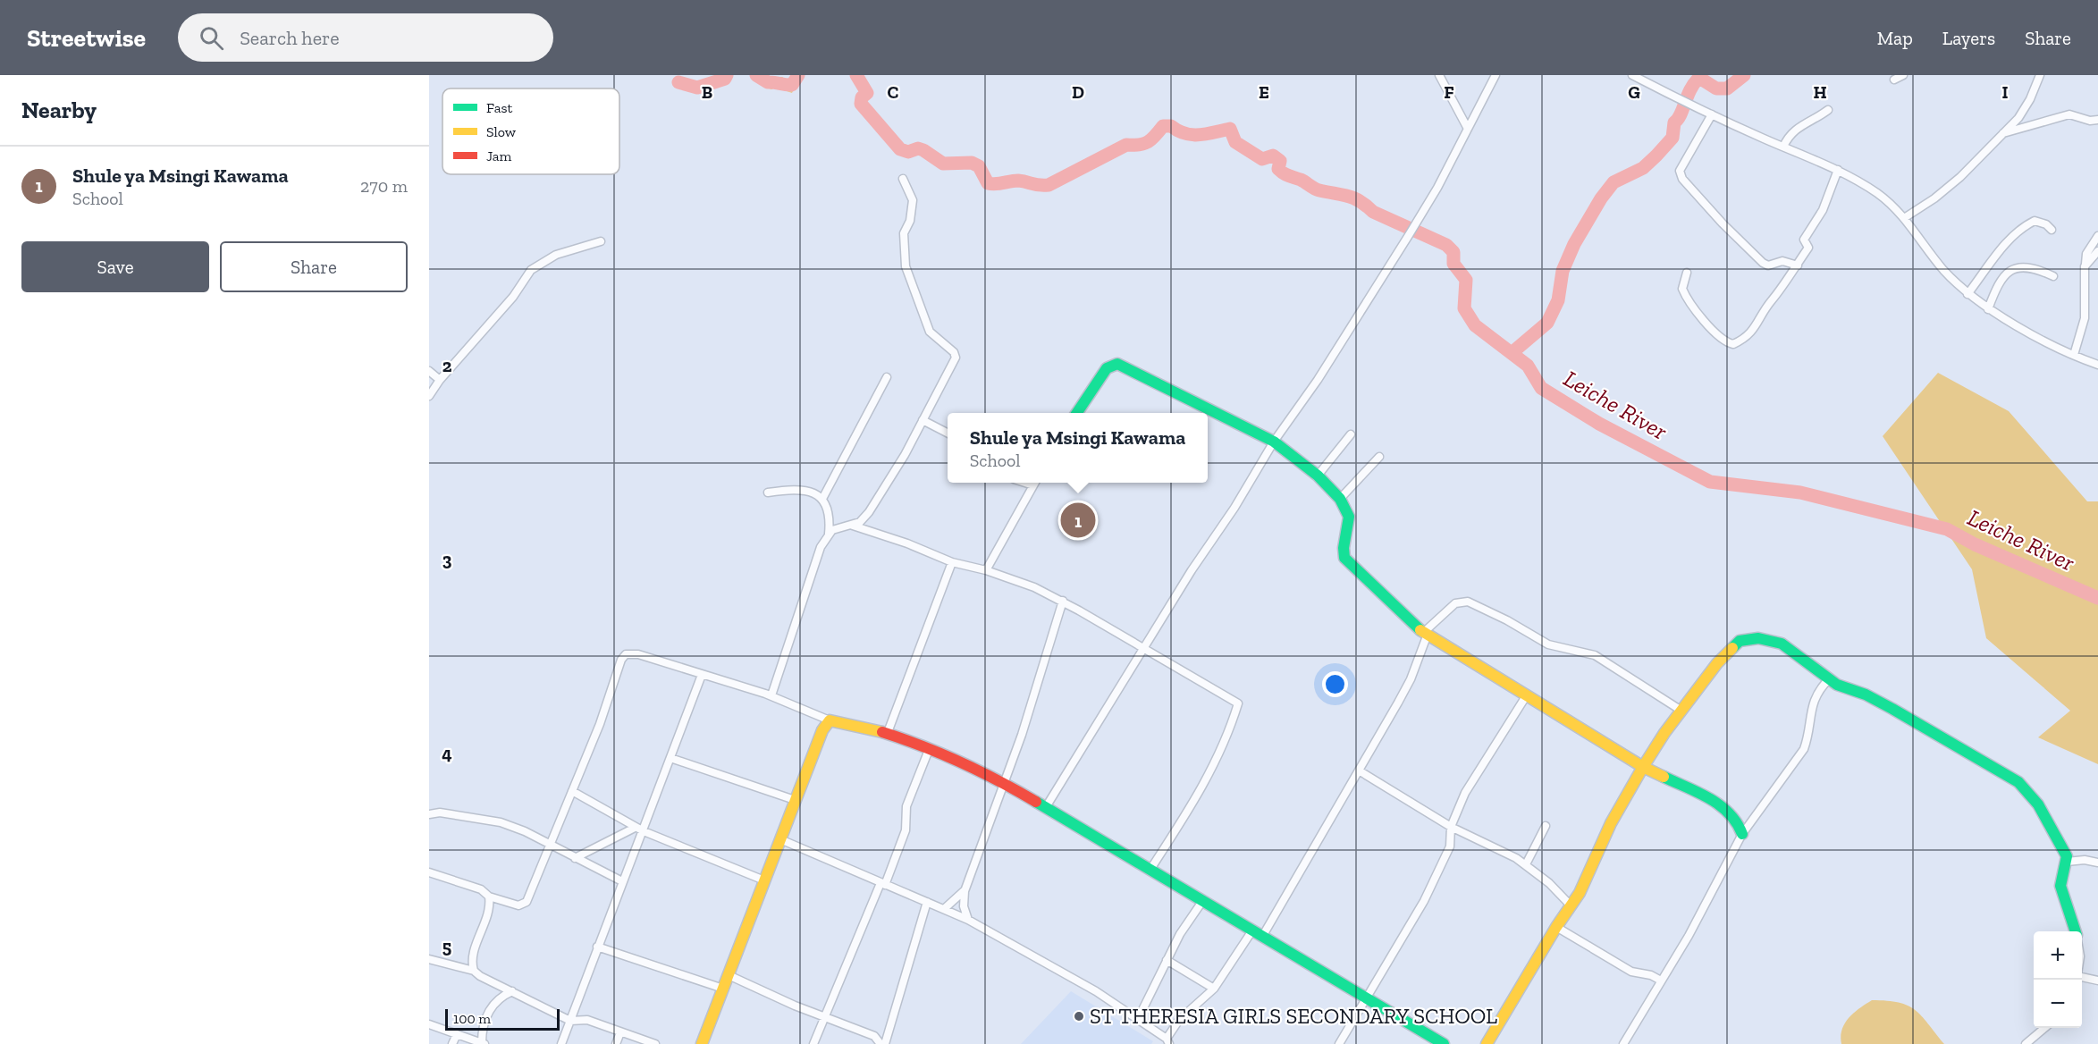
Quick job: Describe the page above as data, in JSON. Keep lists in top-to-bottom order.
{
  "water": ["Leiche River"],
  "places": ["ST THERESIA GIRLS SECONDARY SCHOOL"],
  "legend": ["Fast", "Slow", "Jam"],
  "scale_bar": "100 m",
  "page": {
    "header": "Streetwise",
    "search": "Search here",
    "nav": ["Map", "Layers", "Share"],
    "heading": "Nearby",
    "list": [
      {
        "mark": "1",
        "name": "Shule ya Msingi Kawama",
        "note": "School",
        "value": "270 m"
      }
    ],
    "buttons": ["Save", "Share"],
    "popup": ["Shule ya Msingi Kawama", "School"],
    "pins": "1",
    "map_buttons": ["+", "−"],
    "scale": "100 m"
  },
  "grid": {
    "columns": [
      "B",
      "C",
      "D",
      "E",
      "F",
      "G",
      "H",
      "I"
    ],
    "rows": [
      "2",
      "3",
      "4",
      "5"
    ]
  }
}
